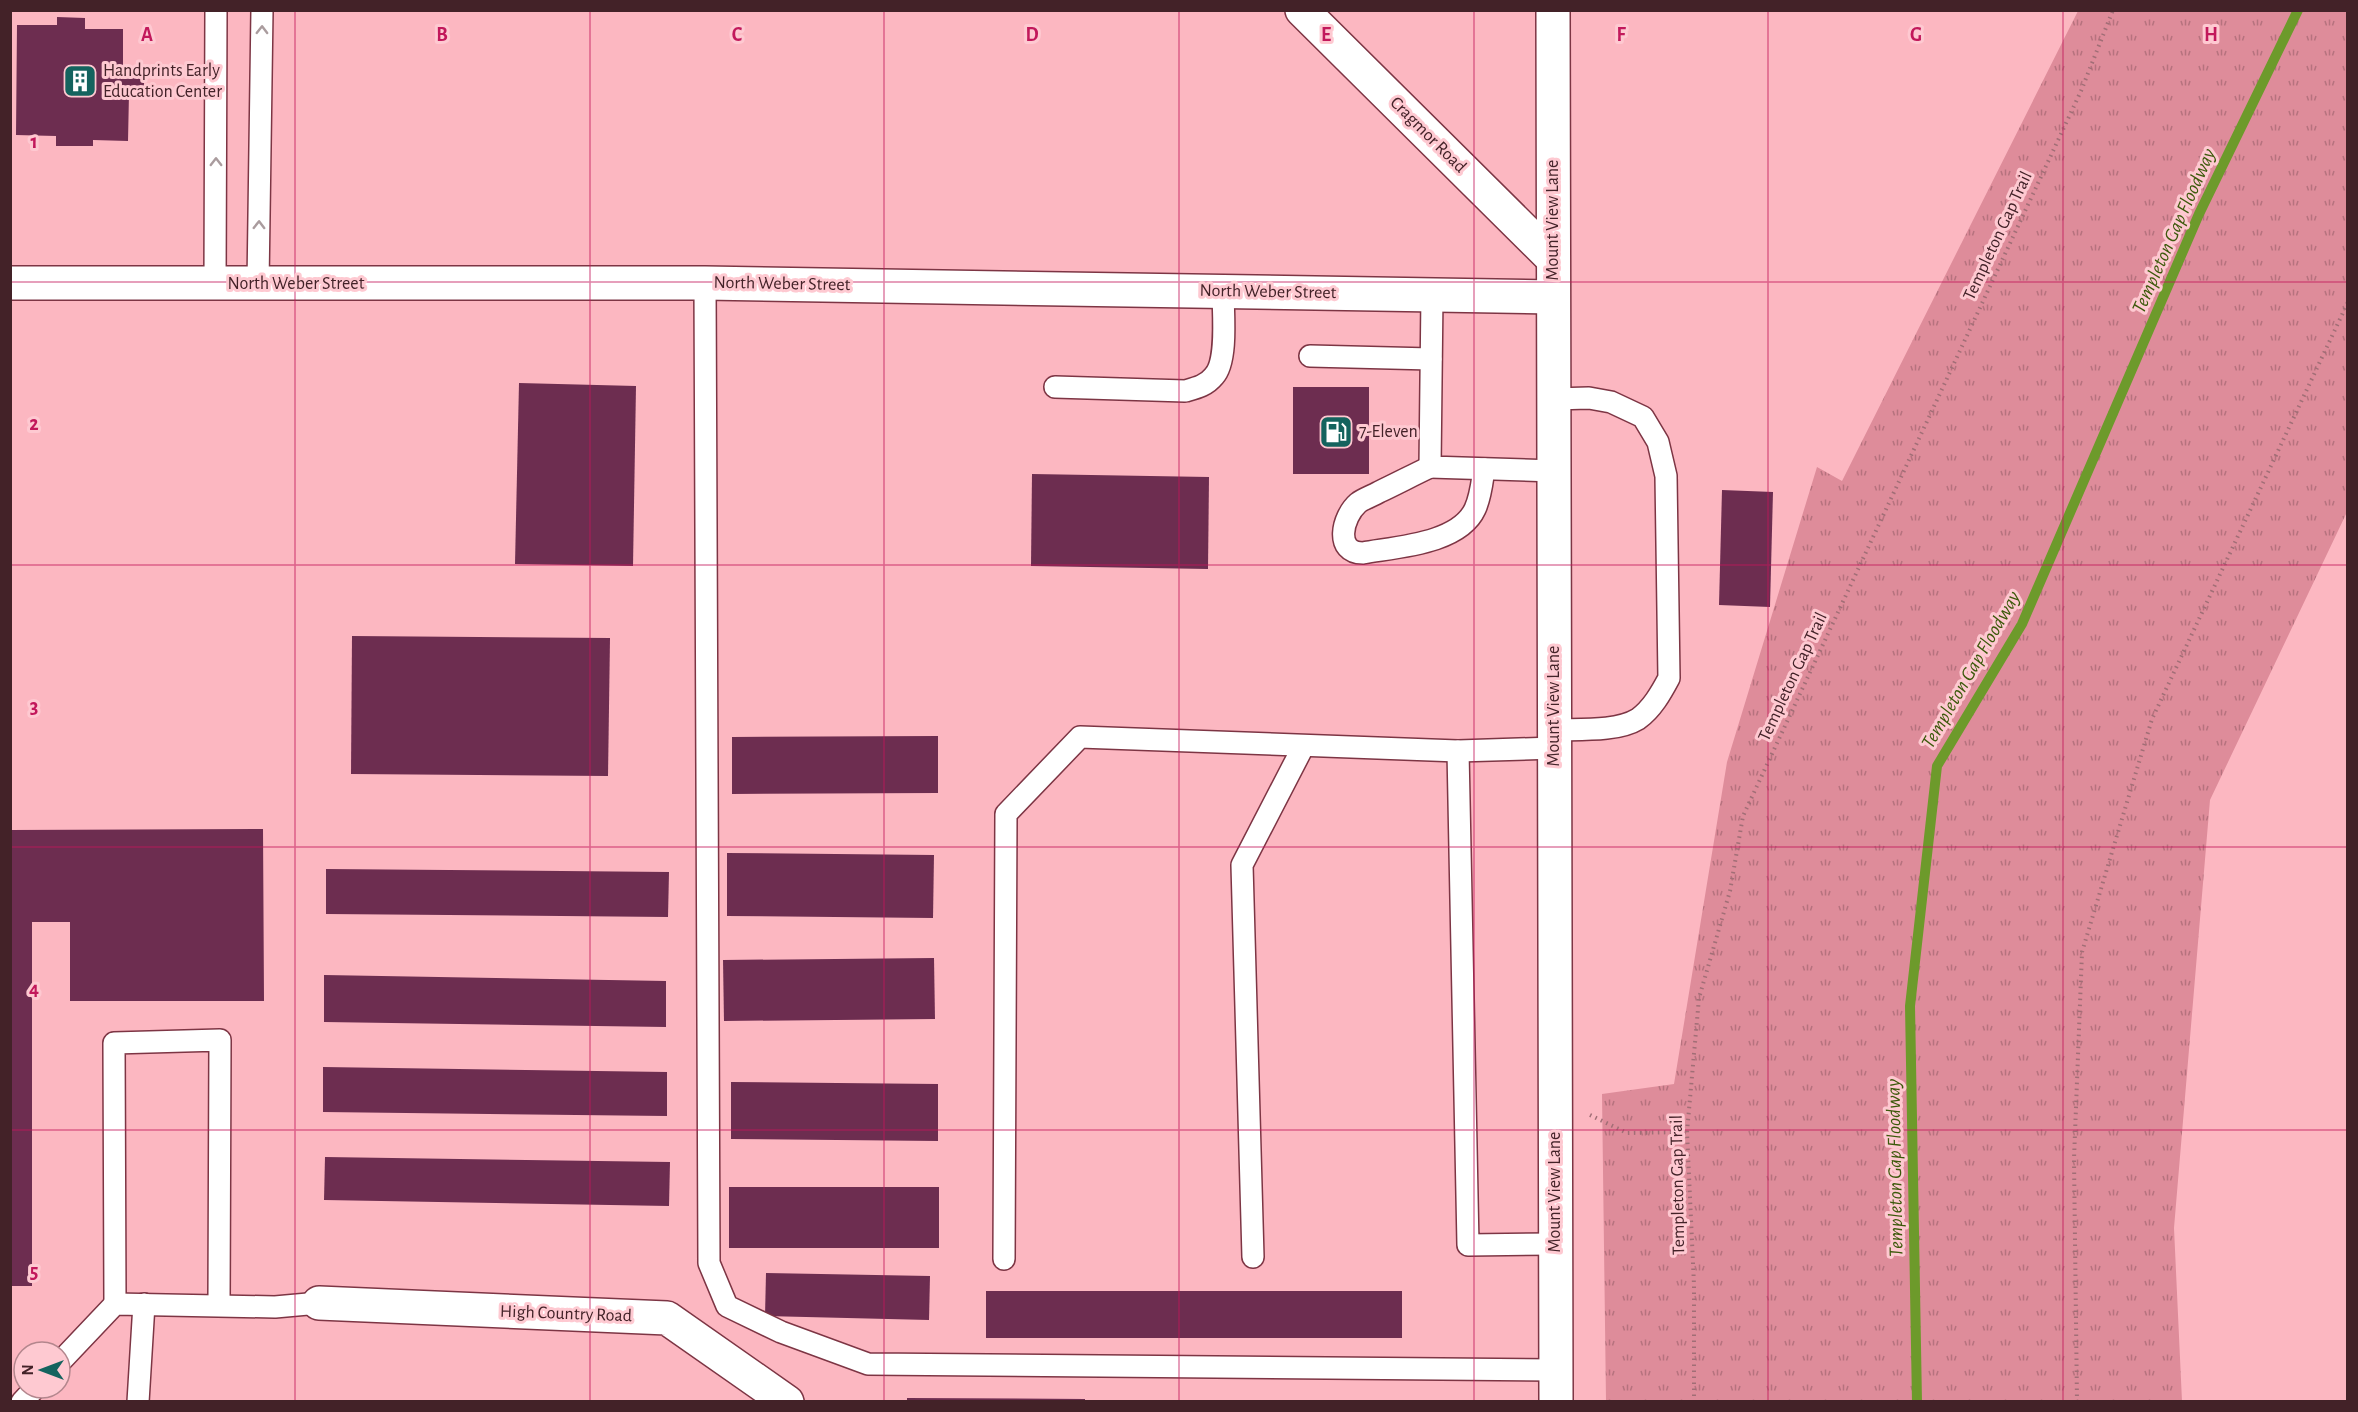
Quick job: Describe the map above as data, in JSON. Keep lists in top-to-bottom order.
{
  "streets": {
    "street": [
      "Cragmor Road",
      "Mount View Lane",
      "North Weber Street",
      "High Country Road"
    ],
    "path": ["Templeton Gap Trail"]
  },
  "crossings": [
    ["Cragmor Road", "Mount View Lane"],
    ["Mount View Lane", "North Weber Street"]
  ],
  "water": ["Templeton Gap Floodway"],
  "places": {
    "building": ["Handprints Early Education Center"],
    "fuel station": ["7-Eleven"]
  },
  "north": "left",
  "grid": {
    "columns": [
      "A",
      "B",
      "C",
      "D",
      "E",
      "F",
      "G",
      "H"
    ],
    "rows": [
      "1",
      "2",
      "3",
      "4",
      "5"
    ]
  }
}
